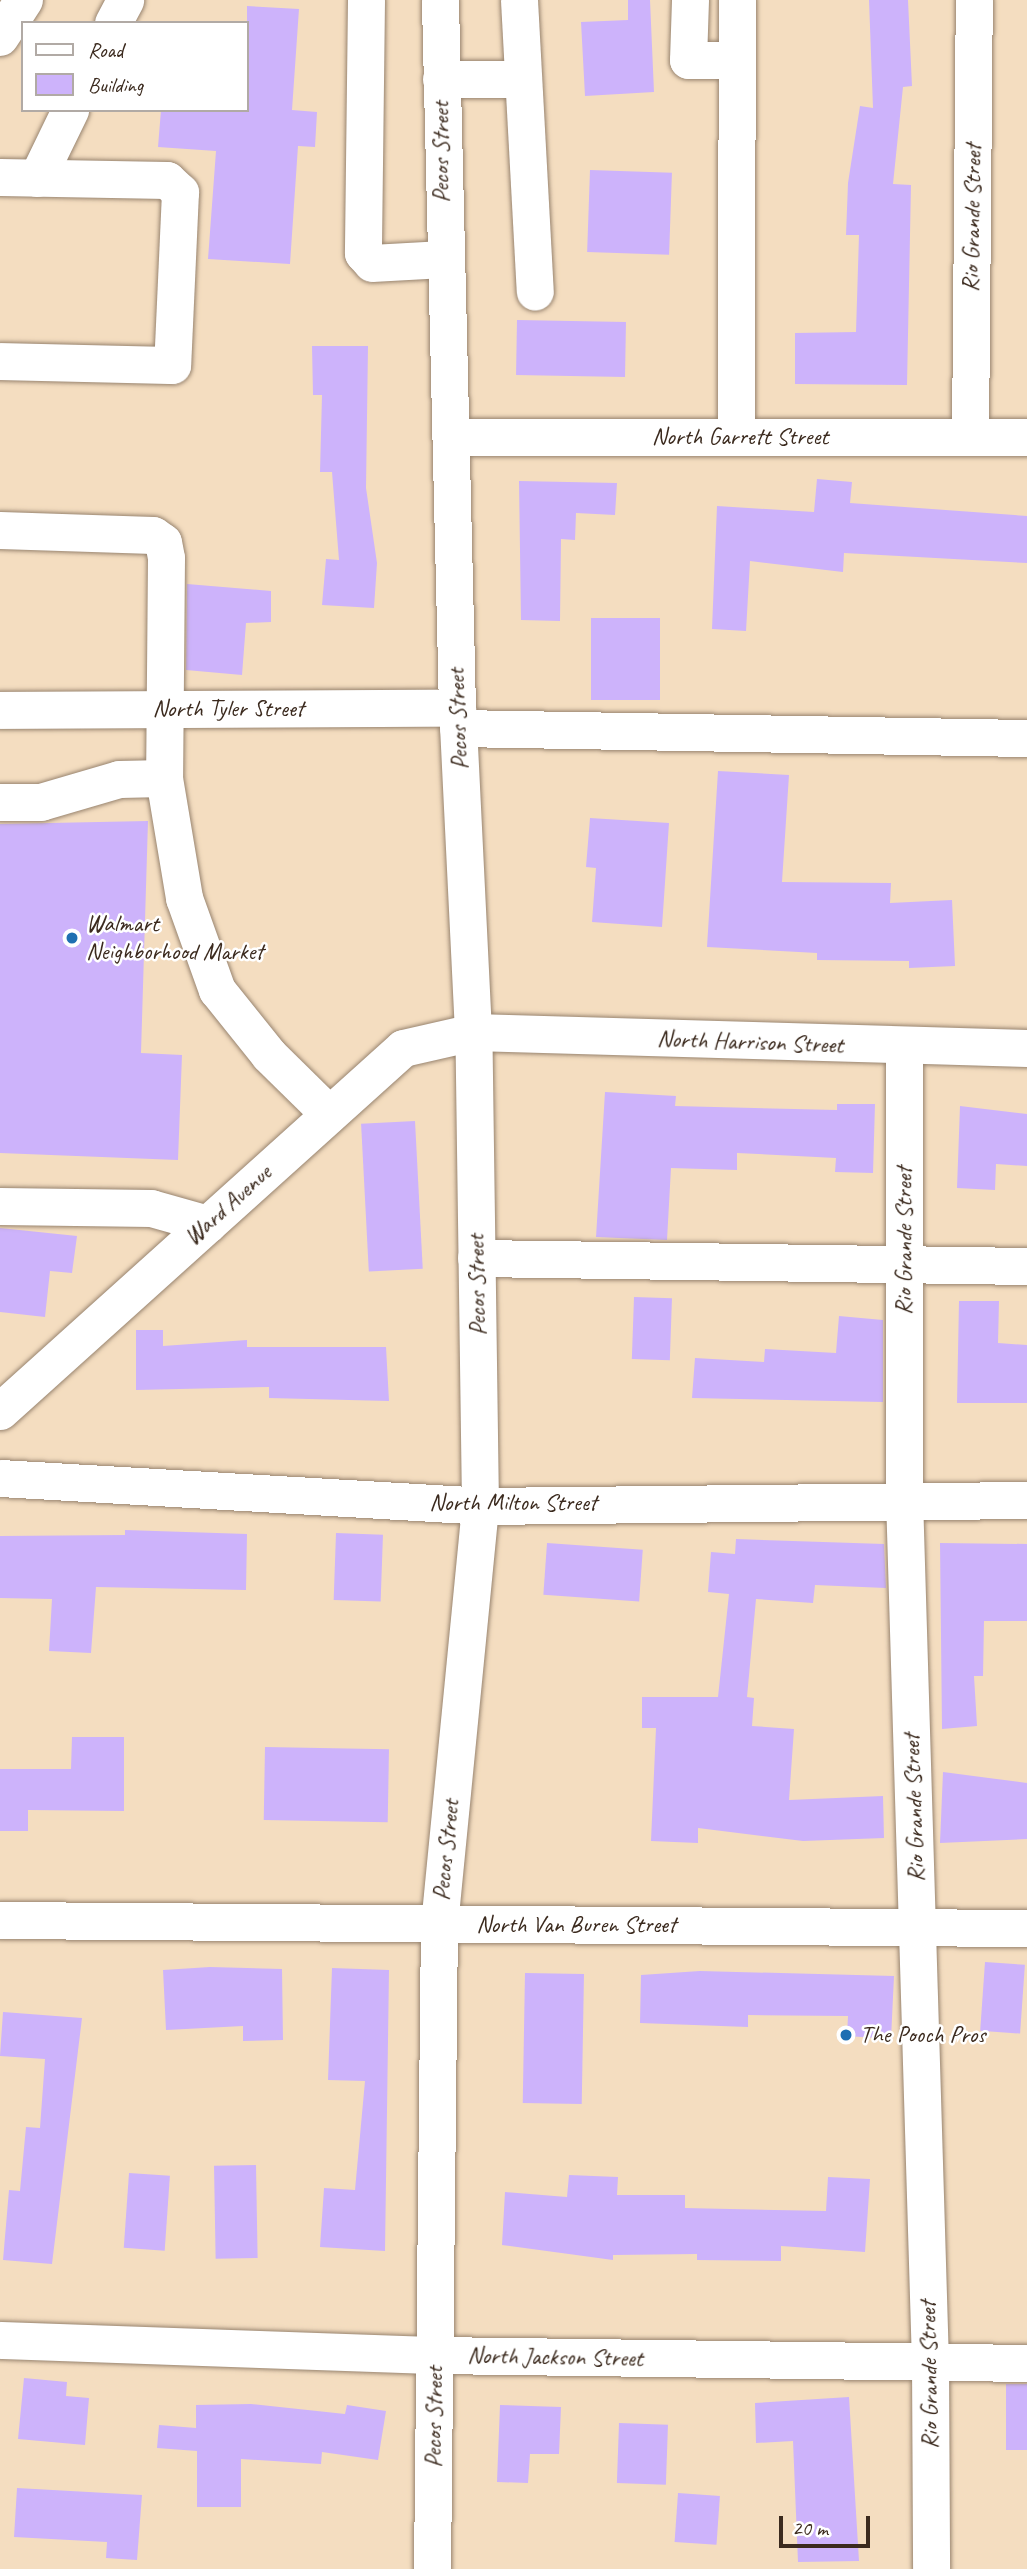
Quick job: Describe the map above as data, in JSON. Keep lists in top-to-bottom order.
{
  "streets": {
    "street": [
      "Pecos Street",
      "Rio Grande Street",
      "North Garrett Street",
      "North Tyler Street",
      "North Harrison Street",
      "Ward Avenue",
      "North Milton Street",
      "North Van Buren Street",
      "North Jackson Street"
    ]
  },
  "crossings": [
    ["Pecos Street", "North Garrett Street"],
    ["Pecos Street", "North Tyler Street"],
    ["Pecos Street", "North Harrison Street"],
    ["Pecos Street", "Ward Avenue"],
    ["Pecos Street", "North Milton Street"],
    ["Pecos Street", "North Van Buren Street"],
    ["Pecos Street", "North Jackson Street"],
    ["Rio Grande Street", "North Garrett Street"],
    ["Rio Grande Street", "North Harrison Street"],
    ["Rio Grande Street", "North Milton Street"],
    ["Rio Grande Street", "North Van Buren Street"],
    ["Rio Grande Street", "North Jackson Street"],
    ["North Harrison Street", "Ward Avenue"]
  ],
  "places": ["Walmart Neighborhood Market", "The Pooch Pros"],
  "legend": ["Road", "Building"],
  "scale_bar": "20 m"
}
